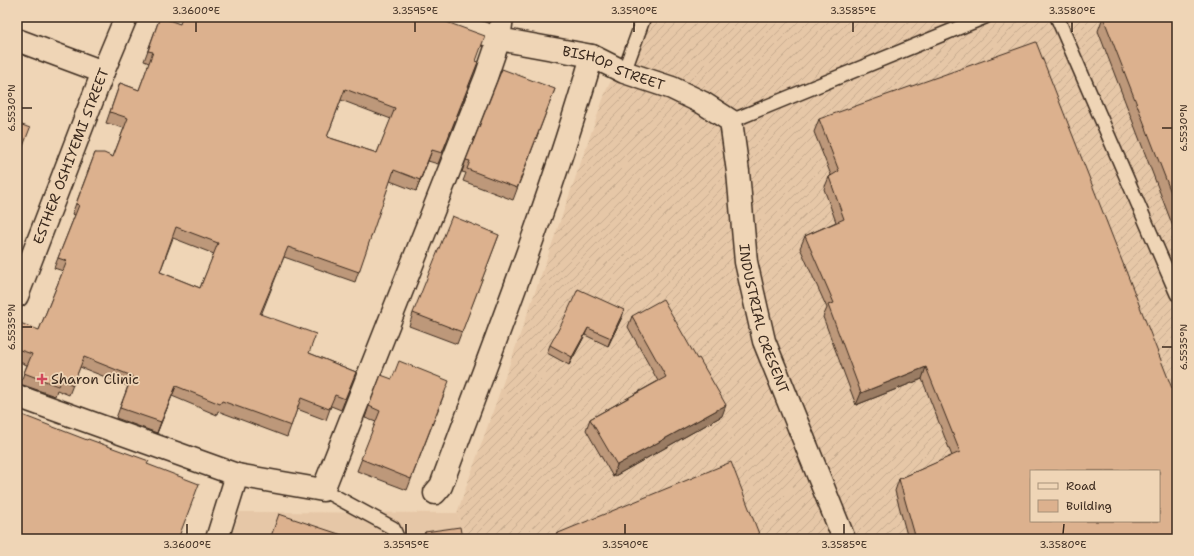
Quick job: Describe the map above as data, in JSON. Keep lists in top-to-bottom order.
{
  "streets": {
    "street": ["BISHOP STREET", "ESTHER OSHIYEMI STREET", "INDUSTRIAL CRESENT"]
  },
  "crossings": [
    ["BISHOP STREET", "INDUSTRIAL CRESENT"]
  ],
  "places": {
    "health": ["Sharon Clinic"]
  },
  "legend": ["Road", "Building"],
  "coordinates": [
    "3.3600°E",
    "3.3595°E",
    "3.3590°E",
    "3.3585°E",
    "3.3580°E",
    "6.5530°N",
    "6.5535°N"
  ]
}
